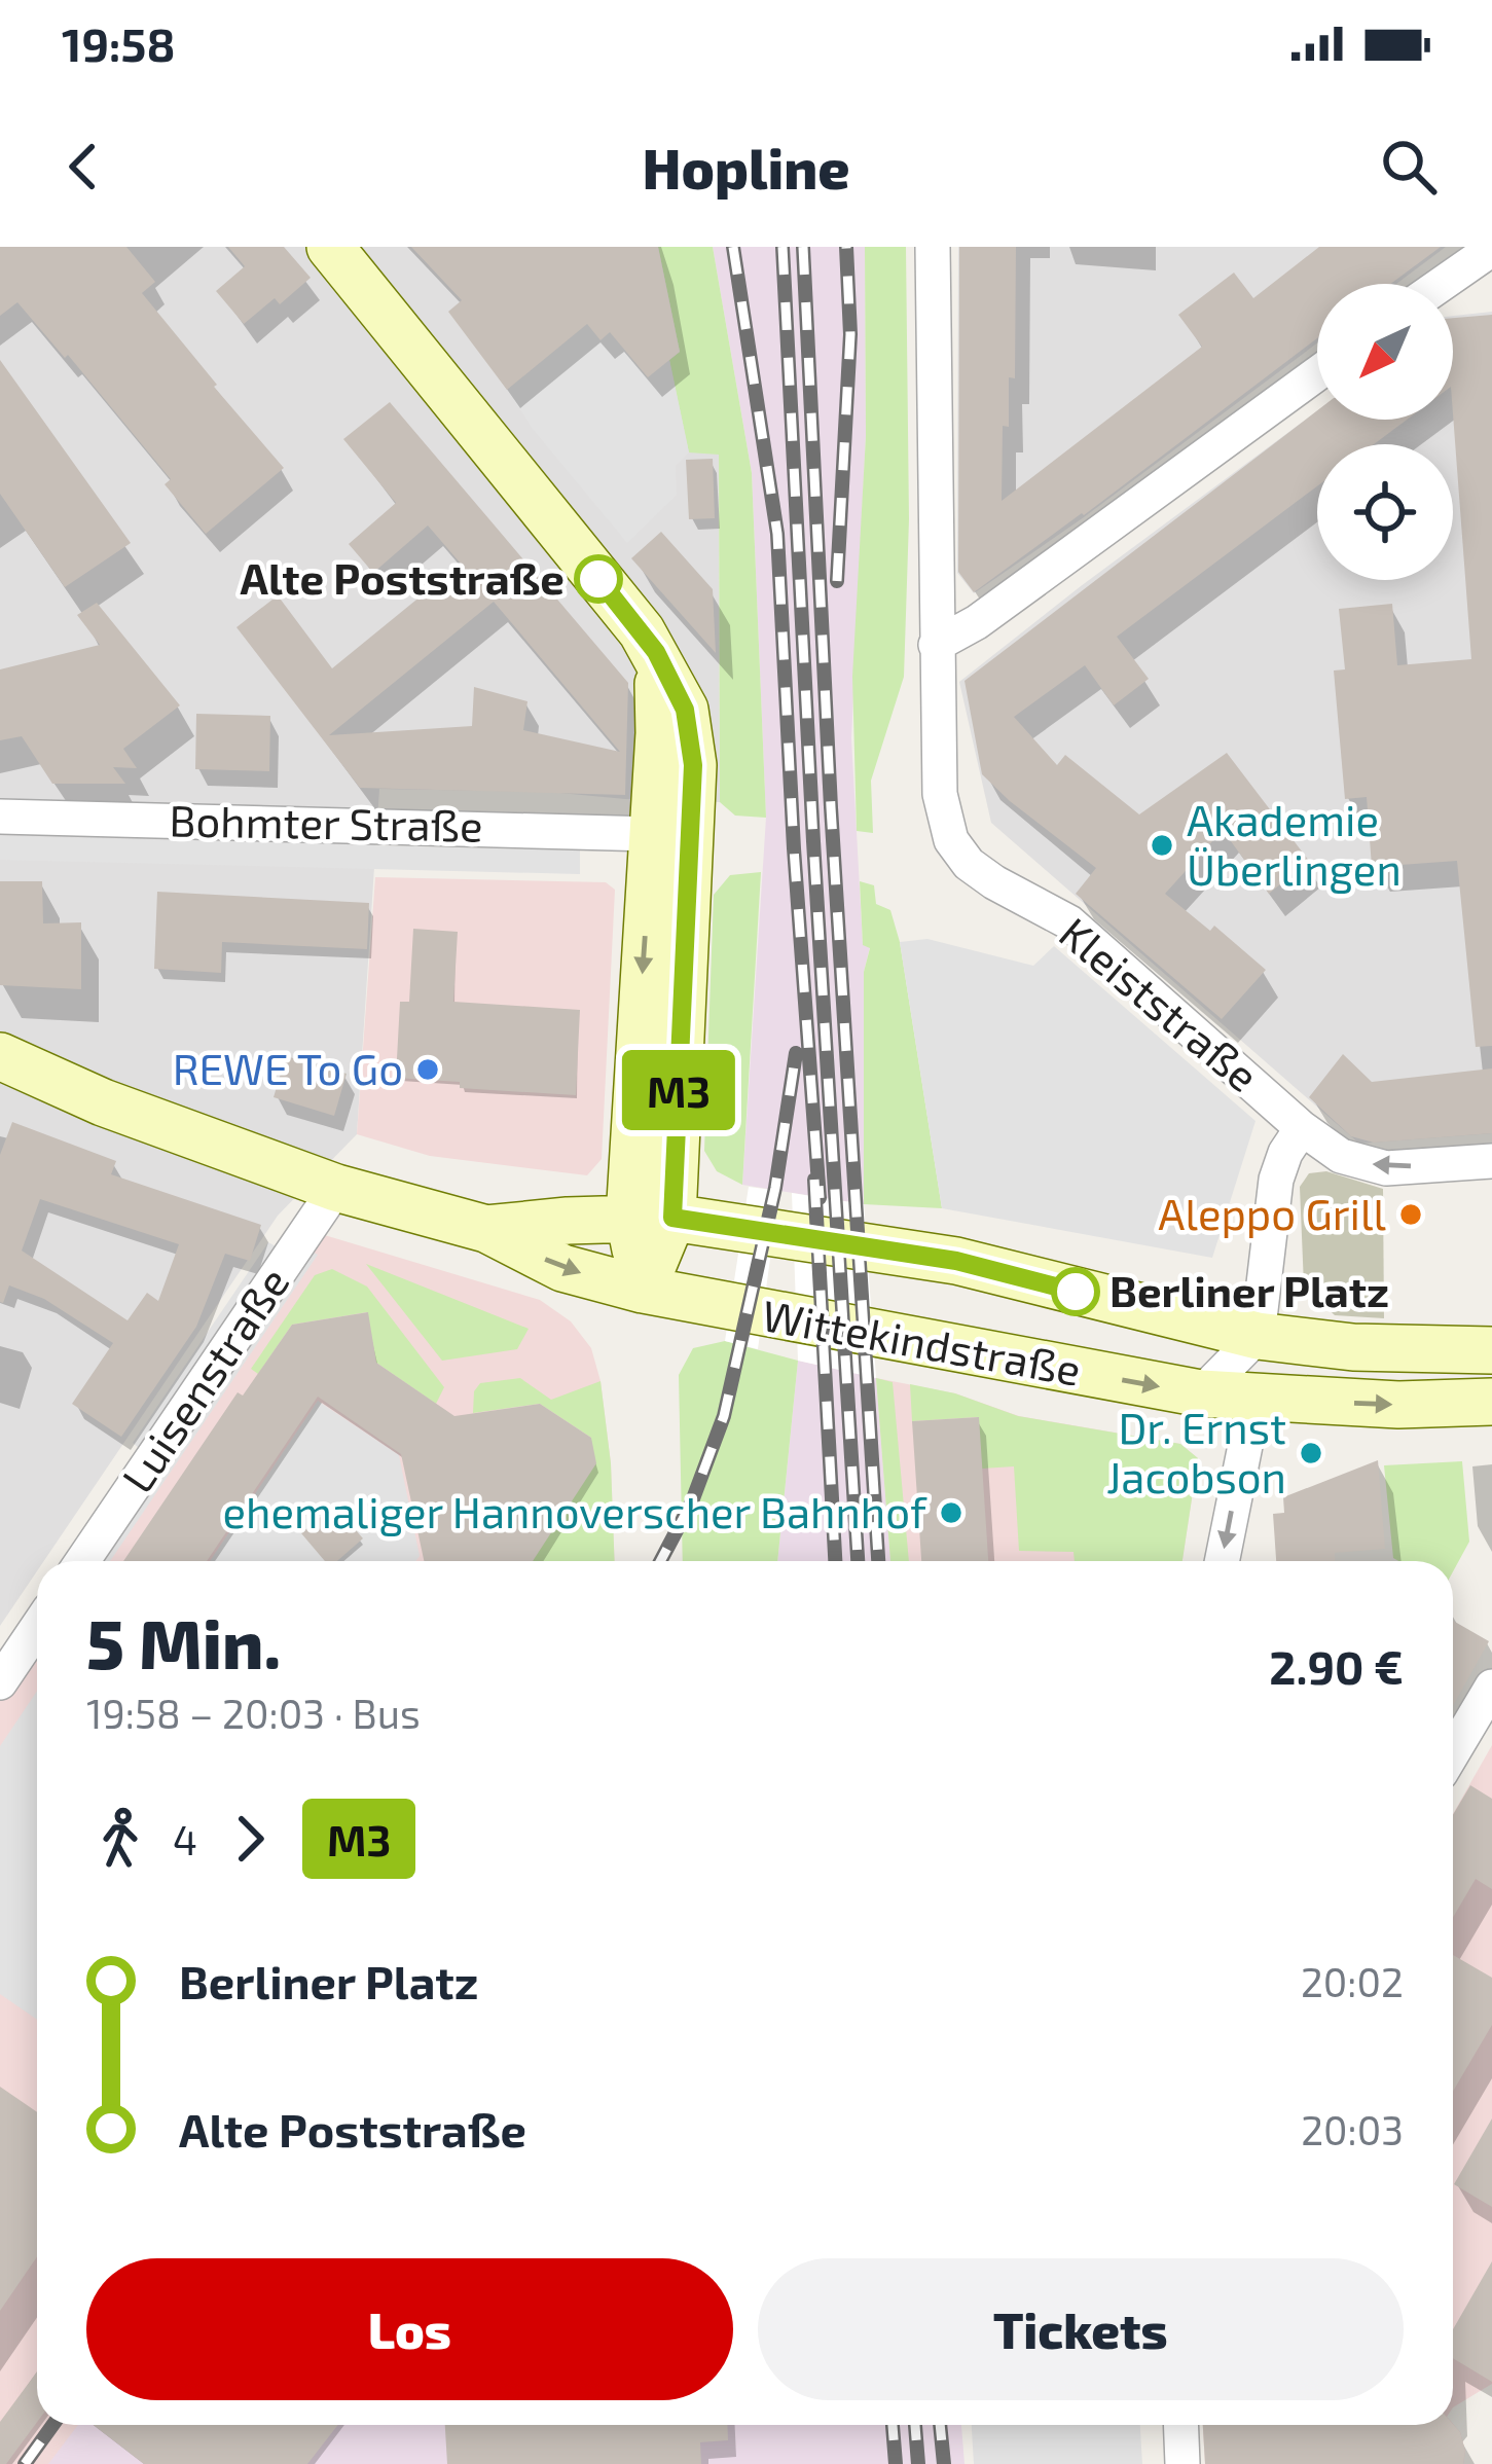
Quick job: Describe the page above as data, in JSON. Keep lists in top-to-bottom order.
{
  "streets": {
    "main road": ["Wittekindstraße"],
    "street": ["Bohmter Straße", "Kleiststraße", "Luisenstraße"]
  },
  "places": [
    "Alte Poststraße",
    "Akademie Überlingen",
    "REWE To Go",
    "Aleppo Grill",
    "Berliner Platz",
    "Dr. Ernst Jacobson",
    "ehemaliger Hannoverscher Bahnhof"
  ],
  "lines": ["bus line M3"],
  "north": "bottom left",
  "page": {
    "status": "19:58",
    "header": "Hopline",
    "on_map": "M3",
    "heading": ["5 Min.", "19:58 – 20:03 · Bus", "2.90 €"],
    "legs": ["4", "M3"],
    "list": [
      {
        "name": "Berliner Platz",
        "value": "20:02"
      },
      {
        "name": "Alte Poststraße",
        "value": "20:03"
      }
    ],
    "buttons": ["Los", "Tickets"]
  }
}
